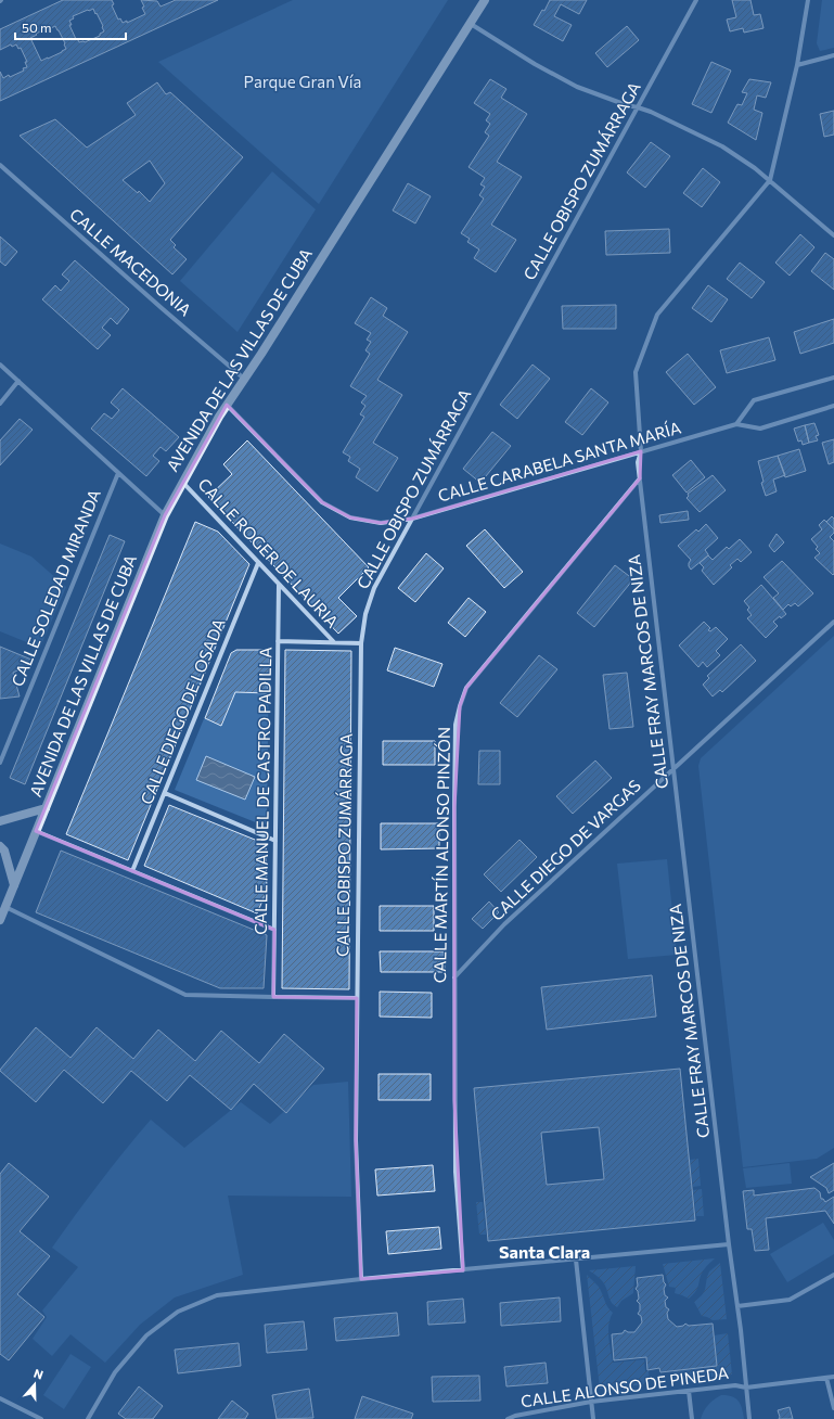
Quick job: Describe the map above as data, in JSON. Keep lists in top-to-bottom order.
{
  "streets": {
    "street": [
      "CALLE OBISPO ZUMÁRRAGA",
      "CALLE MACEDONIA",
      "AVENIDA DE LAS VILLAS DE CUBA",
      "CALLE CARABELA SANTA MARÍA",
      "CALLE ROGER DE LAURIA",
      "CALLE SOLEDAD MIRANDA",
      "CALLE FRAY MARCOS DE NIZA",
      "CALLE DIEGO DE LOSADA",
      "CALLE MANUEL DE CASTRO PADILLA",
      "CALLE DIEGO DE VARGAS",
      "CALLE MARTÍN ALONSO PINZÓN",
      "CALLE ALONSO DE PINEDA"
    ]
  },
  "crossings": [
    ["CALLE OBISPO ZUMÁRRAGA", "CALLE CARABELA SANTA MARÍA"],
    ["CALLE OBISPO ZUMÁRRAGA", "CALLE ROGER DE LAURIA"],
    ["CALLE MACEDONIA", "AVENIDA DE LAS VILLAS DE CUBA"],
    ["AVENIDA DE LAS VILLAS DE CUBA", "CALLE CARABELA SANTA MARÍA"],
    ["AVENIDA DE LAS VILLAS DE CUBA", "CALLE ROGER DE LAURIA"],
    ["CALLE CARABELA SANTA MARÍA", "CALLE FRAY MARCOS DE NIZA"],
    ["CALLE ROGER DE LAURIA", "CALLE DIEGO DE LOSADA"],
    ["CALLE ROGER DE LAURIA", "CALLE MANUEL DE CASTRO PADILLA"],
    ["CALLE FRAY MARCOS DE NIZA", "CALLE DIEGO DE VARGAS"],
    ["CALLE FRAY MARCOS DE NIZA", "CALLE MARTÍN ALONSO PINZÓN"],
    ["CALLE FRAY MARCOS DE NIZA", "CALLE ALONSO DE PINEDA"],
    ["CALLE DIEGO DE VARGAS", "CALLE MARTÍN ALONSO PINZÓN"]
  ],
  "districts": ["Santa Clara"],
  "parks": ["Parque Gran Vía"],
  "scale_bar": "50 m",
  "north": "top"
}
